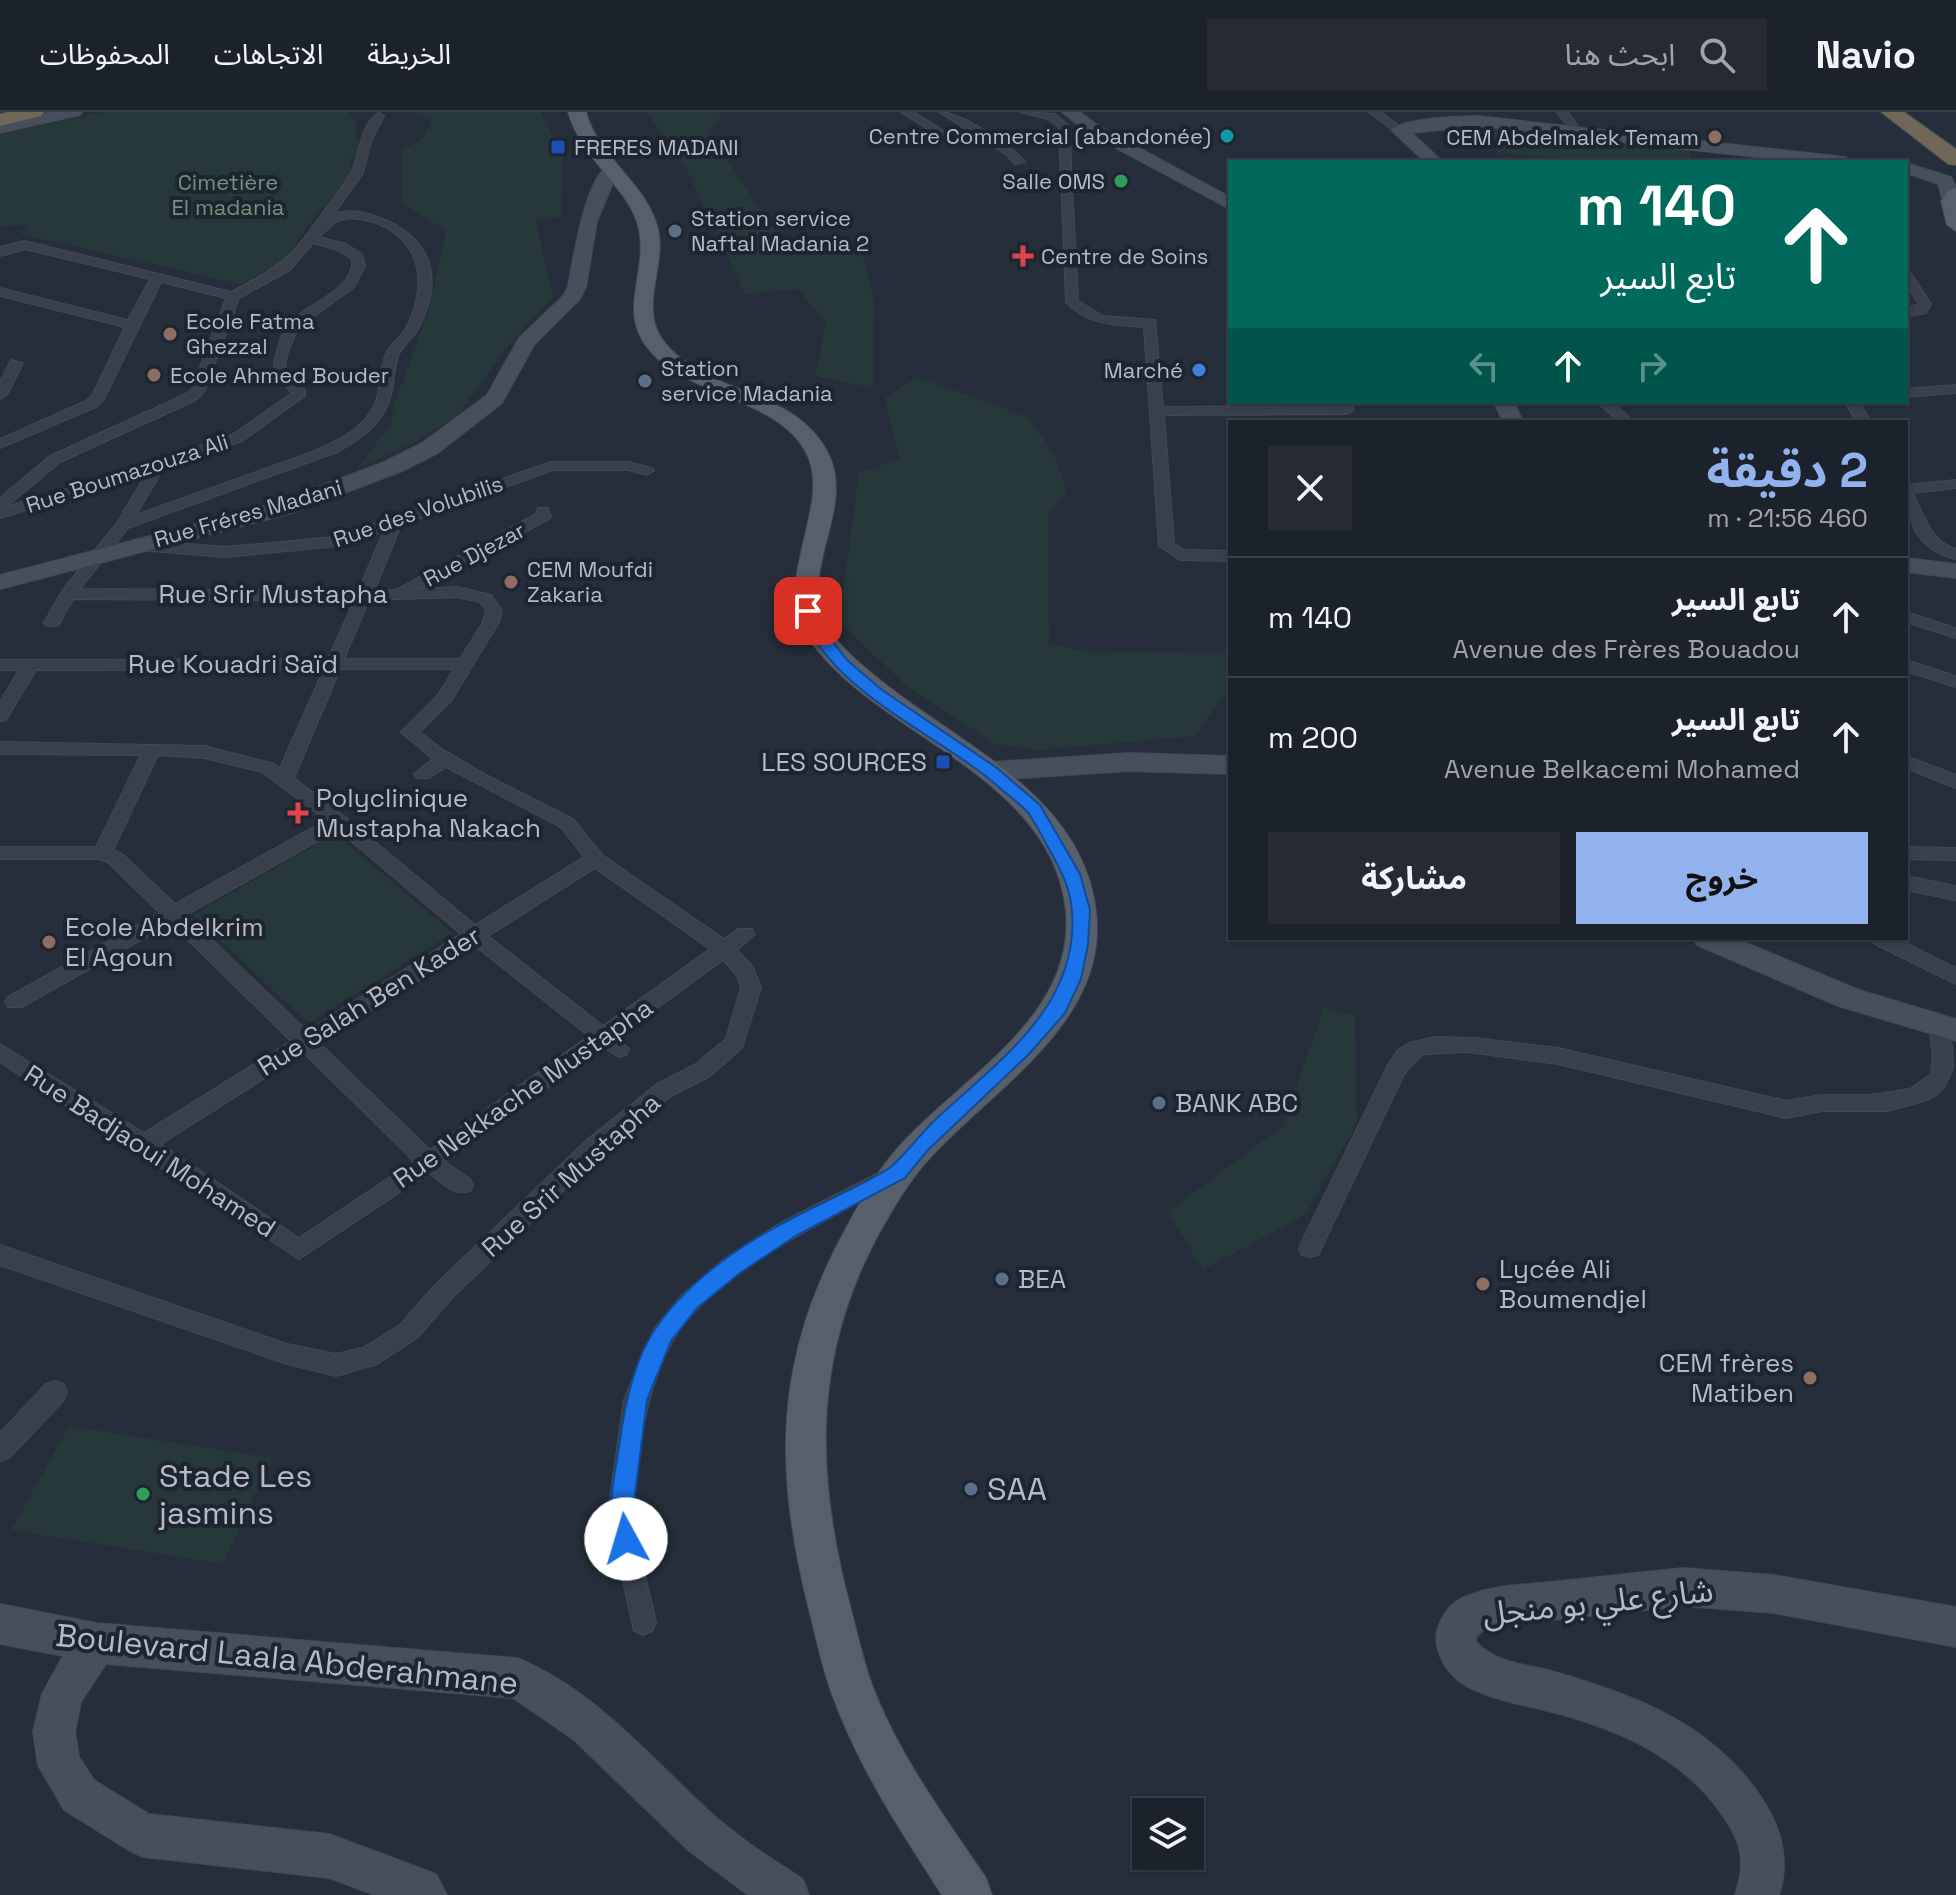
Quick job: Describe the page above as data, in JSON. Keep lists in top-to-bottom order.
{
  "streets": {
    "street": [
      "Rue Boumazouza Ali",
      "Rue des Volubilis",
      "Rue Fréres Madani",
      "Rue Djezar",
      "Rue Srir Mustapha",
      "Rue Kouadri Saïd",
      "Rue Salah Ben Kader",
      "Rue Nekkache Mustapha",
      "Rue Badjaoui Mohamed",
      "شارع علي بو منجل",
      "Boulevard Laala Abderahmane"
    ]
  },
  "crossings": [
    ["Rue des Volubilis", "Rue Fréres Madani"],
    ["Rue Djezar", "Rue Srir Mustapha"],
    ["Rue Srir Mustapha", "Rue Kouadri Saïd"],
    ["Rue Srir Mustapha", "Rue Salah Ben Kader"],
    ["Rue Srir Mustapha", "Rue Nekkache Mustapha"],
    ["Rue Salah Ben Kader", "Rue Badjaoui Mohamed"],
    ["Rue Nekkache Mustapha", "Rue Badjaoui Mohamed"]
  ],
  "parks": ["Cimetière El madania"],
  "places": {
    "other": [
      "Centre Commercial (abandonée)",
      "CEM Abdelmalek Temam",
      "Salle OMS",
      "Station service Naftal Madania 2",
      "Ecole Fatma Ghezzal",
      "Marché",
      "Ecole Ahmed Bouder",
      "Station service Madania",
      "CEM Moufdi Zakaria",
      "Ecole Abdelkrim El Agoun",
      "BANK ABC",
      "BEA",
      "Lycée Ali Boumendjel",
      "CEM frères Matiben",
      "SAA",
      "Stade Les jasmins"
    ],
    "transit": ["FRERES MADANI", "LES SOURCES"],
    "health": ["Centre de Soins", "Polyclinique Mustapha Nakach"]
  },
  "page": {
    "header": "Navio",
    "search": "ابحث هنا",
    "nav": ["الخريطة", "الاتجاهات", "المحفوظات"],
    "turn": ["140 m", "تابع السير"],
    "heading": ["2 دقيقة", "460 m · 21:56"],
    "list": [
      {
        "name": "تابع السير",
        "note": "Avenue des Frères Bouadou",
        "value": "140 m"
      },
      {
        "name": "تابع السير",
        "note": "Avenue Belkacemi Mohamed",
        "value": "200 m"
      }
    ],
    "buttons": ["خروج", "مشاركة"]
  }
}
